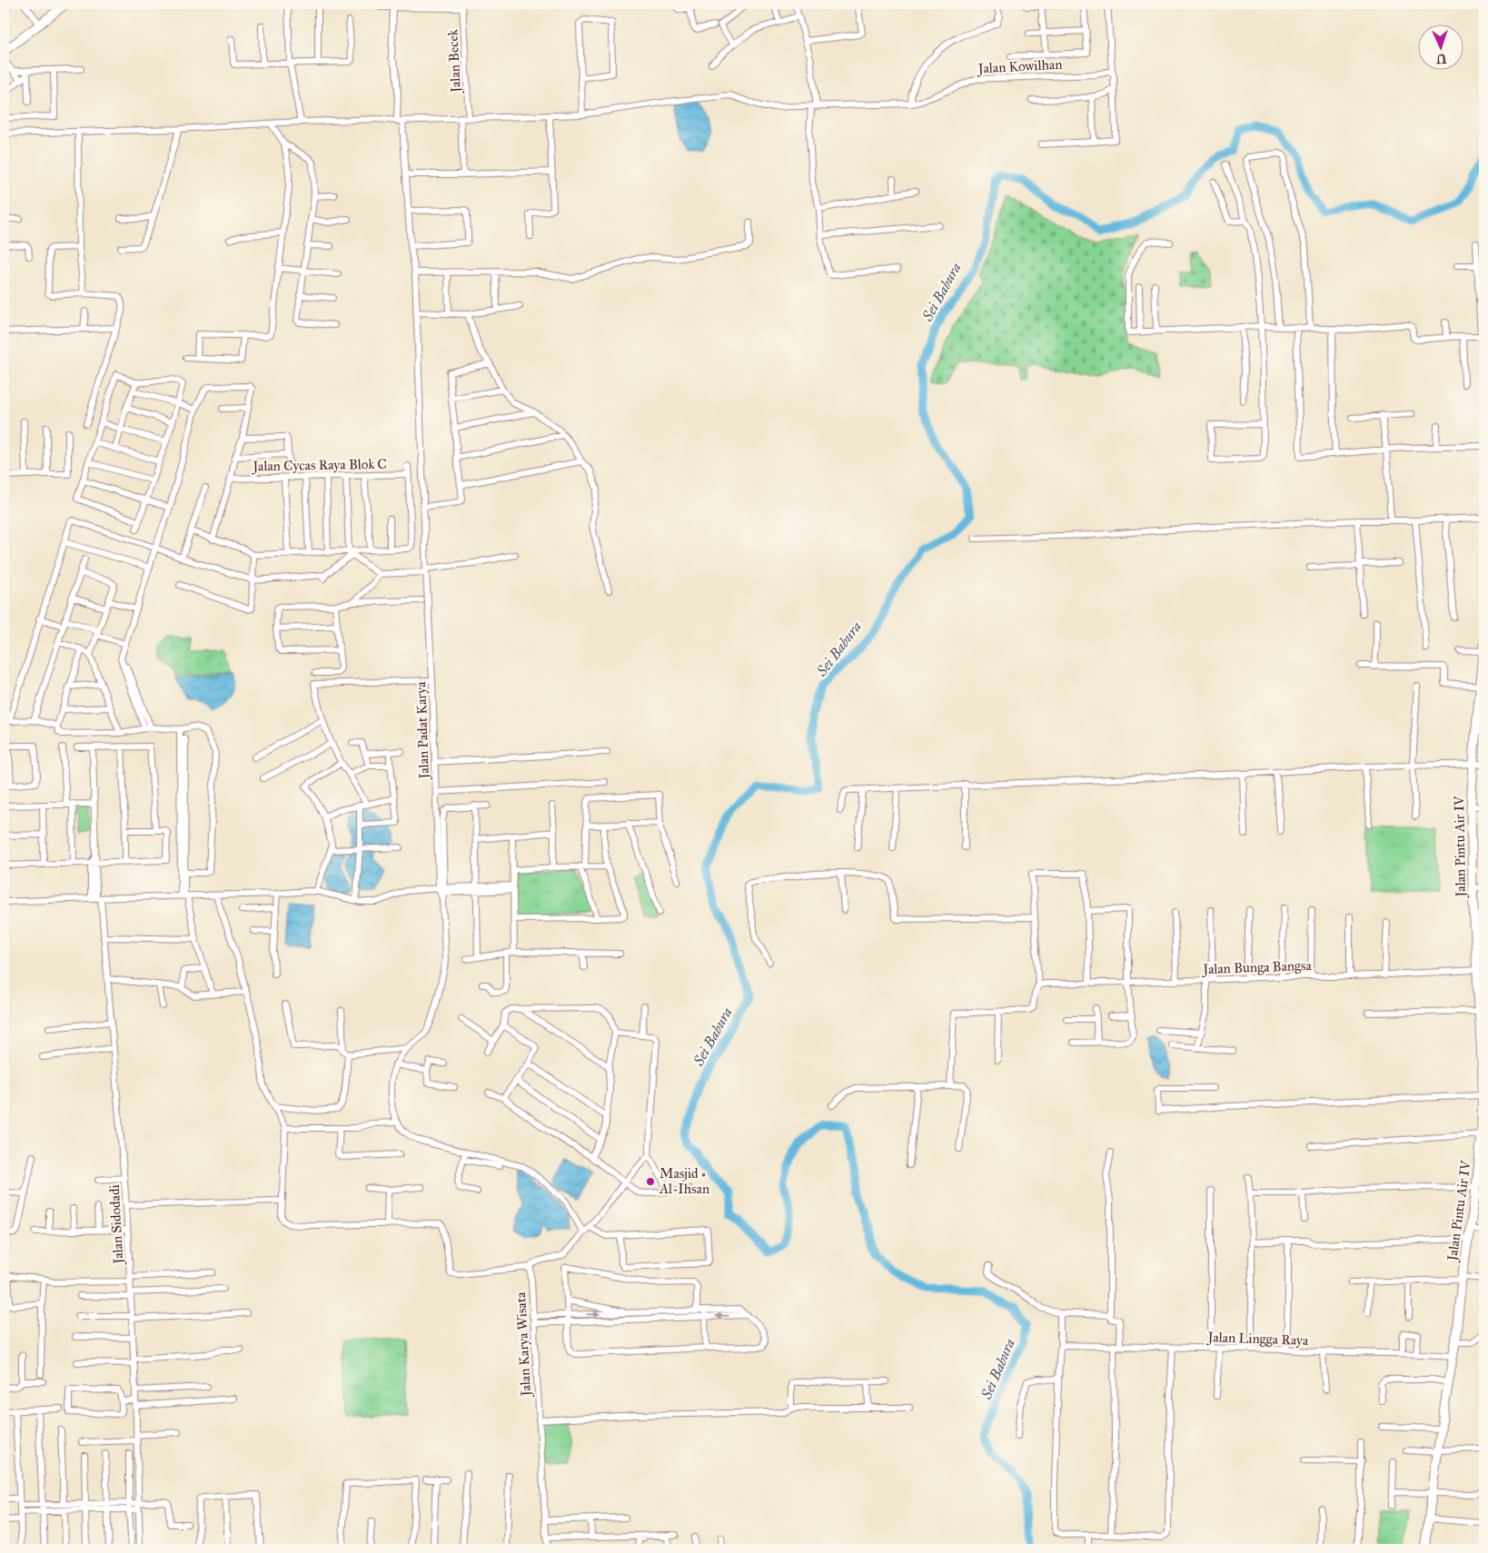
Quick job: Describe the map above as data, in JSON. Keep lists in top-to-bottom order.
{
  "streets": {
    "main road": ["Jalan Pintu Air IV"],
    "street": [
      "Jalan Becek",
      "Jalan Kowilhan",
      "Jalan Cycas Raya Blok C",
      "Jalan Padat Karya",
      "Jalan Bunga Bangsa",
      "Jalan Sidodadi",
      "Jalan Lingga Raya",
      "Jalan Karya Wisata"
    ]
  },
  "crossings": [
    ["Jalan Becek", "Jalan Kowilhan"],
    ["Jalan Kowilhan", "Jalan Padat Karya"],
    ["Jalan Pintu Air IV", "Jalan Bunga Bangsa"],
    ["Jalan Pintu Air IV", "Jalan Lingga Raya"]
  ],
  "water": ["Sei Babura"],
  "places": ["Masjid = Al-Ihsan"],
  "north": "bottom"
}
